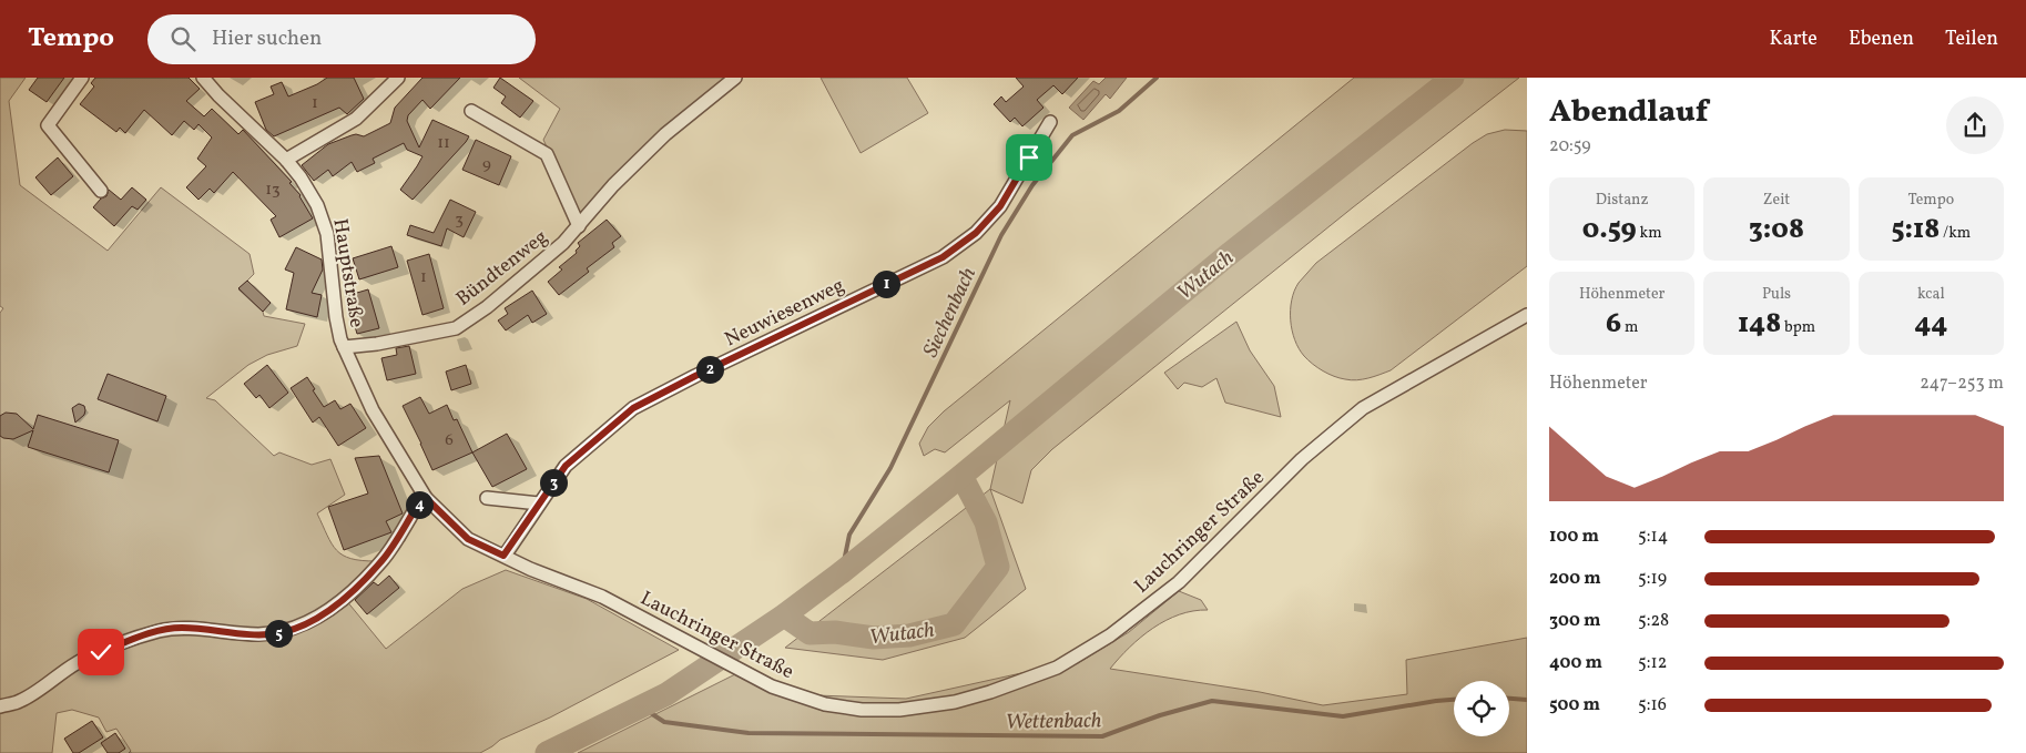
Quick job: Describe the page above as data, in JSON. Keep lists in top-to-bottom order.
{
  "streets": {
    "street": [
      "Bündtenweg",
      "Hauptstraße",
      "Neuwiesenweg",
      "Lauchringer Straße"
    ]
  },
  "crossings": [
    ["Bündtenweg", "Hauptstraße"],
    ["Hauptstraße", "Neuwiesenweg"],
    ["Hauptstraße", "Lauchringer Straße"],
    ["Neuwiesenweg", "Lauchringer Straße"]
  ],
  "water": ["Wutach", "Siechenbach", "Wettenbach"],
  "house_numbers": [
    "1",
    "11",
    "9",
    "13",
    "3",
    "1",
    "6"
  ],
  "page": {
    "header": "Tempo",
    "search": "Hier suchen",
    "nav": ["Karte", "Ebenen", "Teilen"],
    "heading": ["Abendlauf", "20:59"],
    "stats": [
      ["Distanz", "0.59 km"],
      ["Zeit", "3:08"],
      ["Tempo", "5:18 /km"],
      ["Höhenmeter", "6 m"],
      ["Puls", "148 bpm"],
      ["kcal", "44"]
    ],
    "pins": [
      "1",
      "2",
      "3",
      "4",
      "5"
    ],
    "chart": ["Höhenmeter", "247–253 m"],
    "list": [
      {
        "name": "100 m",
        "note": "5:14"
      },
      {
        "name": "200 m",
        "note": "5:19"
      },
      {
        "name": "300 m",
        "note": "5:28"
      },
      {
        "name": "400 m",
        "note": "5:12"
      },
      {
        "name": "500 m",
        "note": "5:16"
      }
    ]
  }
}
